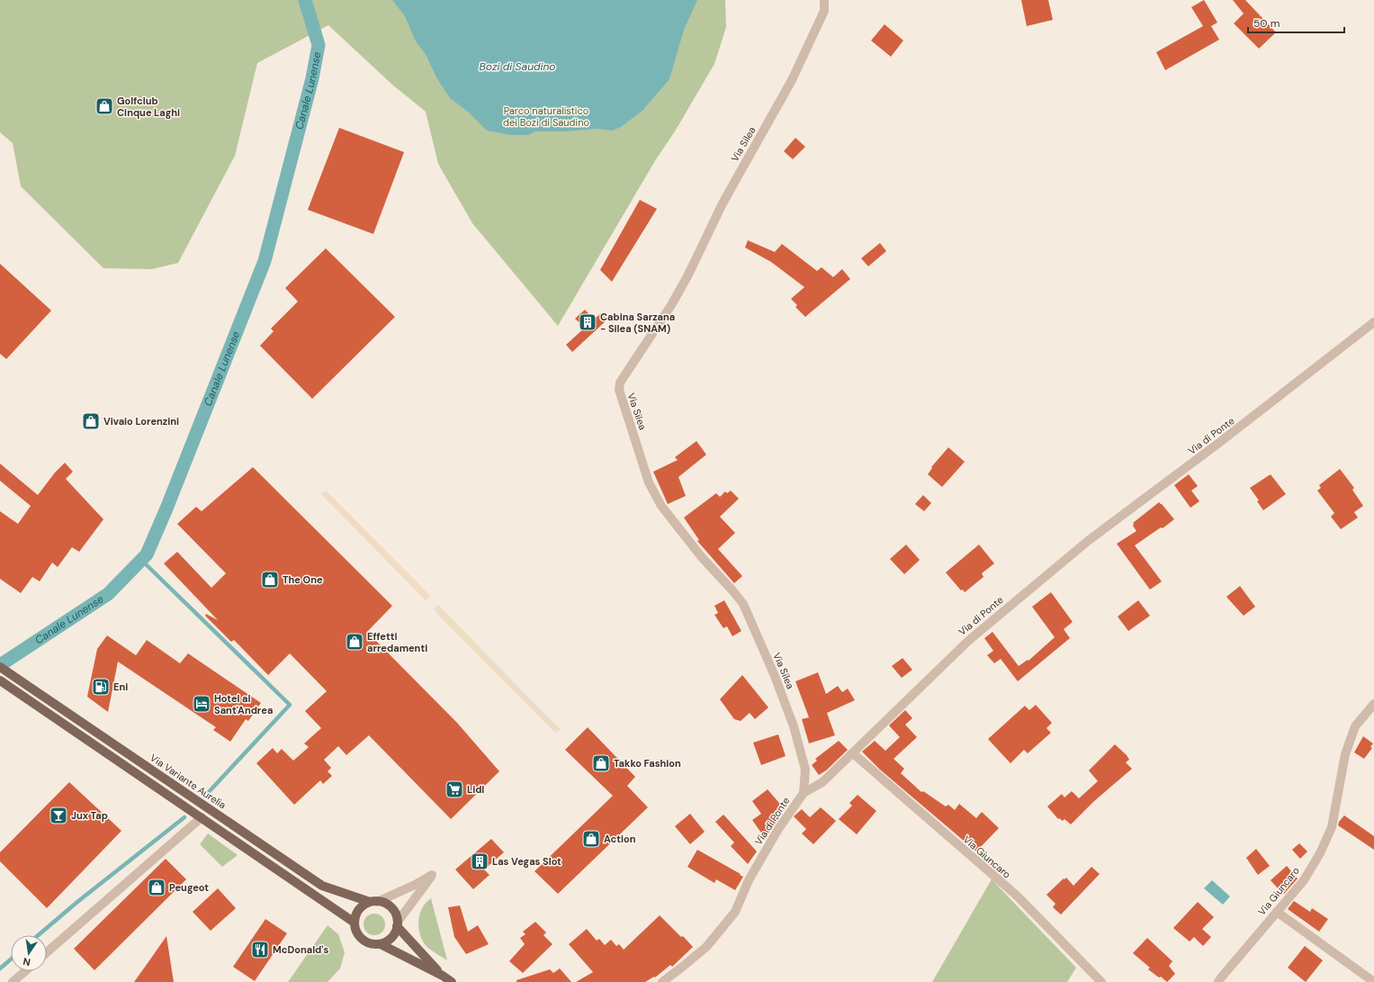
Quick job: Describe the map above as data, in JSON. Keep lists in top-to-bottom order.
{
  "streets": {
    "main road": ["Via Variante Aurelia"],
    "street": ["Via Silea", "Via di Ponte", "Via Giuncaro"]
  },
  "crossings": [
    ["Via Silea", "Via di Ponte"],
    ["Via di Ponte", "Via Giuncaro"]
  ],
  "water": ["Bozi di Saudino", "Canale Lunense"],
  "parks": ["Parco naturalistico dei Bozi di Saudino"],
  "places": {
    "shop": [
      "Golfclub Cinque Laghi",
      "Vivaio Lorenzini",
      "The One",
      "Effetti arredamenti",
      "Takko Fashion",
      "Action",
      "Peugeot"
    ],
    "building": ["Cabina Sarzana - Silea (SNAM)", "Las Vegas Slot"],
    "fuel station": ["Eni"],
    "hotel": ["Hotel al Sant'Andrea"],
    "supermarket": ["Lidl"],
    "bar": ["Jux Tap"],
    "restaurant": ["McDonald's"]
  },
  "scale_bar": "50 m",
  "north": "bottom"
}
